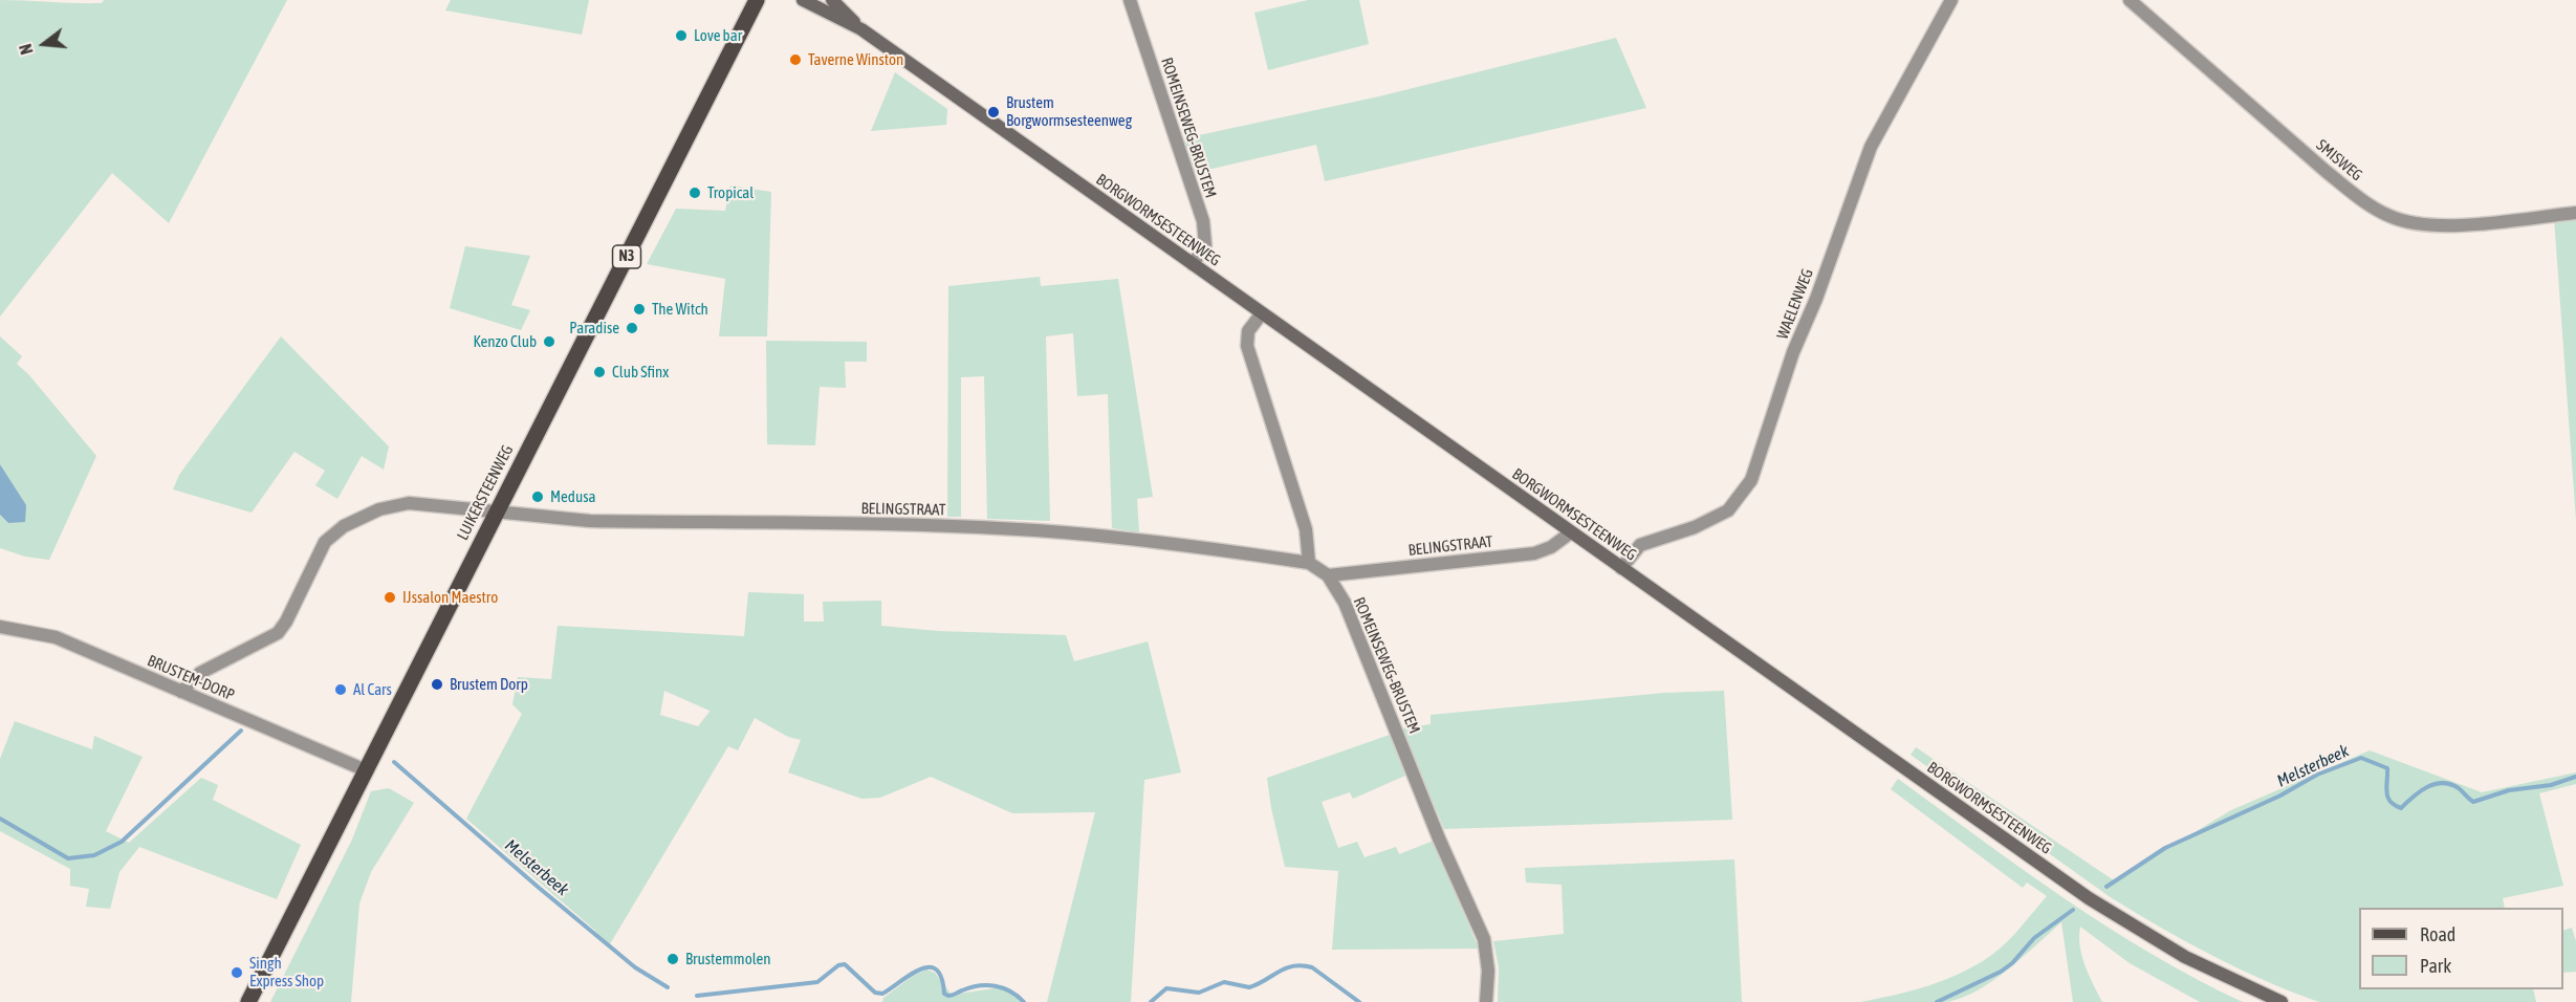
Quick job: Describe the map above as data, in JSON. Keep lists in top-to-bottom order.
{
  "streets": {
    "main road": ["BORGWORMSESTEENWEG", "N3", "LUIKERSTEENWEG"],
    "street": [
      "ROMEINSEWEG-BRUSTEM",
      "SMISWEG",
      "WAELENWEG",
      "BELINGSTRAAT",
      "BRUSTEM-DORP"
    ]
  },
  "crossings": [
    ["ROMEINSEWEG-BRUSTEM", "BORGWORMSESTEENWEG"],
    ["ROMEINSEWEG-BRUSTEM", "BELINGSTRAAT"],
    ["BORGWORMSESTEENWEG", "WAELENWEG"],
    ["BORGWORMSESTEENWEG", "BELINGSTRAAT"],
    ["LUIKERSTEENWEG", "BELINGSTRAAT"],
    ["LUIKERSTEENWEG", "BRUSTEM-DORP"],
    ["BELINGSTRAAT", "BRUSTEM-DORP"]
  ],
  "water": ["Melsterbeek"],
  "places": [
    "Love bar",
    "Taverne Winston",
    "Brustem Borgwormsesteenweg",
    "Tropical",
    "The Witch",
    "Paradise",
    "Kenzo Club",
    "Club Sfinx",
    "Medusa",
    "IJssalon Maestro",
    "Brustem Dorp",
    "Al Cars",
    "Brustemmolen",
    "Singh Express Shop"
  ],
  "legend": ["Road", "Park"],
  "north": "left"
}
